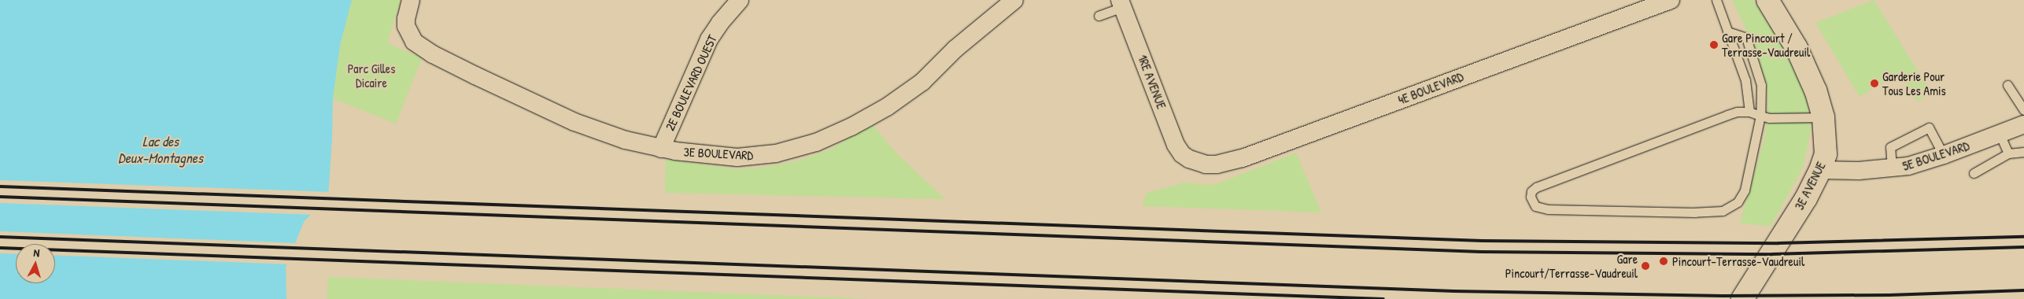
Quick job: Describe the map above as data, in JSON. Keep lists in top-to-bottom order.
{
  "streets": {
    "street": [
      "1RE AVENUE",
      "2E BOULEVARD OUEST",
      "4E BOULEVARD",
      "3E BOULEVARD",
      "5E BOULEVARD",
      "3E AVENUE"
    ]
  },
  "crossings": [
    ["1RE AVENUE", "4E BOULEVARD"],
    ["2E BOULEVARD OUEST", "3E BOULEVARD"],
    ["5E BOULEVARD", "3E AVENUE"]
  ],
  "water": ["Lac des Deux-Montagnes"],
  "parks": ["Parc Gilles Dicaire"],
  "places": [
    "Gare Pincourt / Terrasse-Vaudreuil",
    "Garderie Pour Tous Les Amis",
    "Pincourt–Terrasse-Vaudreuil",
    "Gare Pincourt/Terrasse-Vaudreuil"
  ],
  "north": "top"
}
